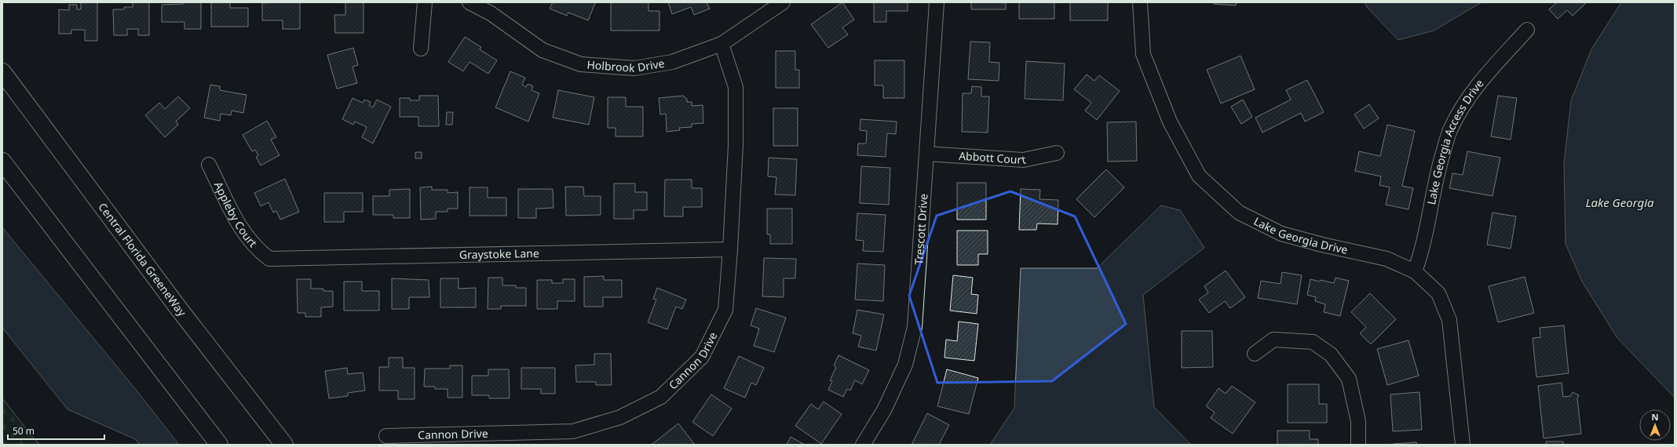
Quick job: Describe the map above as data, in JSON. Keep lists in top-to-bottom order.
{
  "streets": {
    "highway": ["Central Florida GreeneWay"],
    "street": [
      "Holbrook Drive",
      "Lake Georgia Access Drive",
      "Abbott Court",
      "Appleby Court",
      "Trescott Drive",
      "Lake Georgia Drive",
      "Graystoke Lane",
      "Cannon Drive"
    ]
  },
  "crossings": [
    ["Holbrook Drive", "Cannon Drive"],
    ["Lake Georgia Access Drive", "Lake Georgia Drive"],
    ["Abbott Court", "Trescott Drive"],
    ["Appleby Court", "Graystoke Lane"],
    ["Graystoke Lane", "Cannon Drive"]
  ],
  "water": ["Lake Georgia"],
  "scale_bar": "50 m",
  "north": "top"
}
